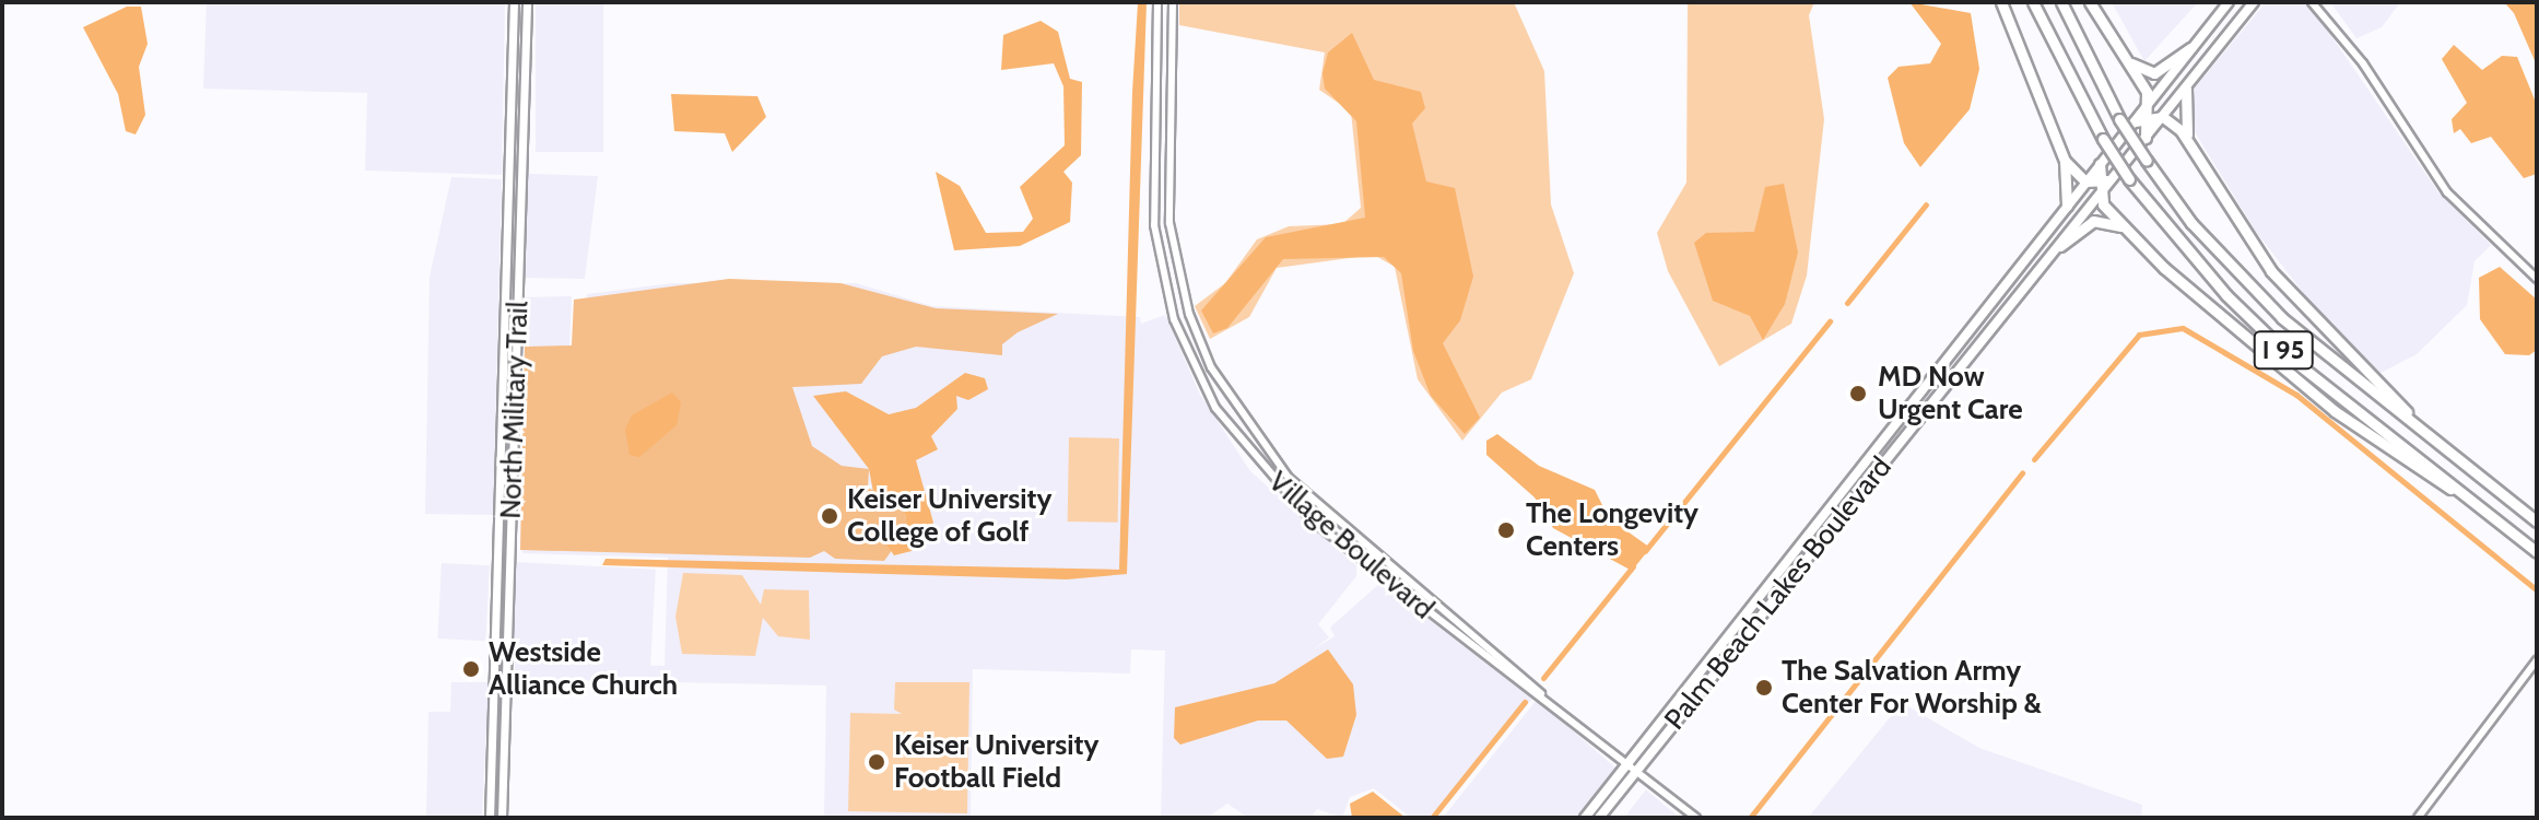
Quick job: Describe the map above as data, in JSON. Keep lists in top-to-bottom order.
{
  "streets": {
    "highway": ["I 95"],
    "main road": ["North Military Trail", "Palm Beach Lakes Boulevard"],
    "street": ["Village Boulevard"]
  },
  "crossings": [
    ["Village Boulevard", "Palm Beach Lakes Boulevard"]
  ],
  "places": [
    "MD Now Urgent Care",
    "Keiser University College of Golf",
    "The Longevity Centers",
    "Westside Alliance Church",
    "The Salvation Army Center For Worship &",
    "Keiser University Football Field"
  ]
}
